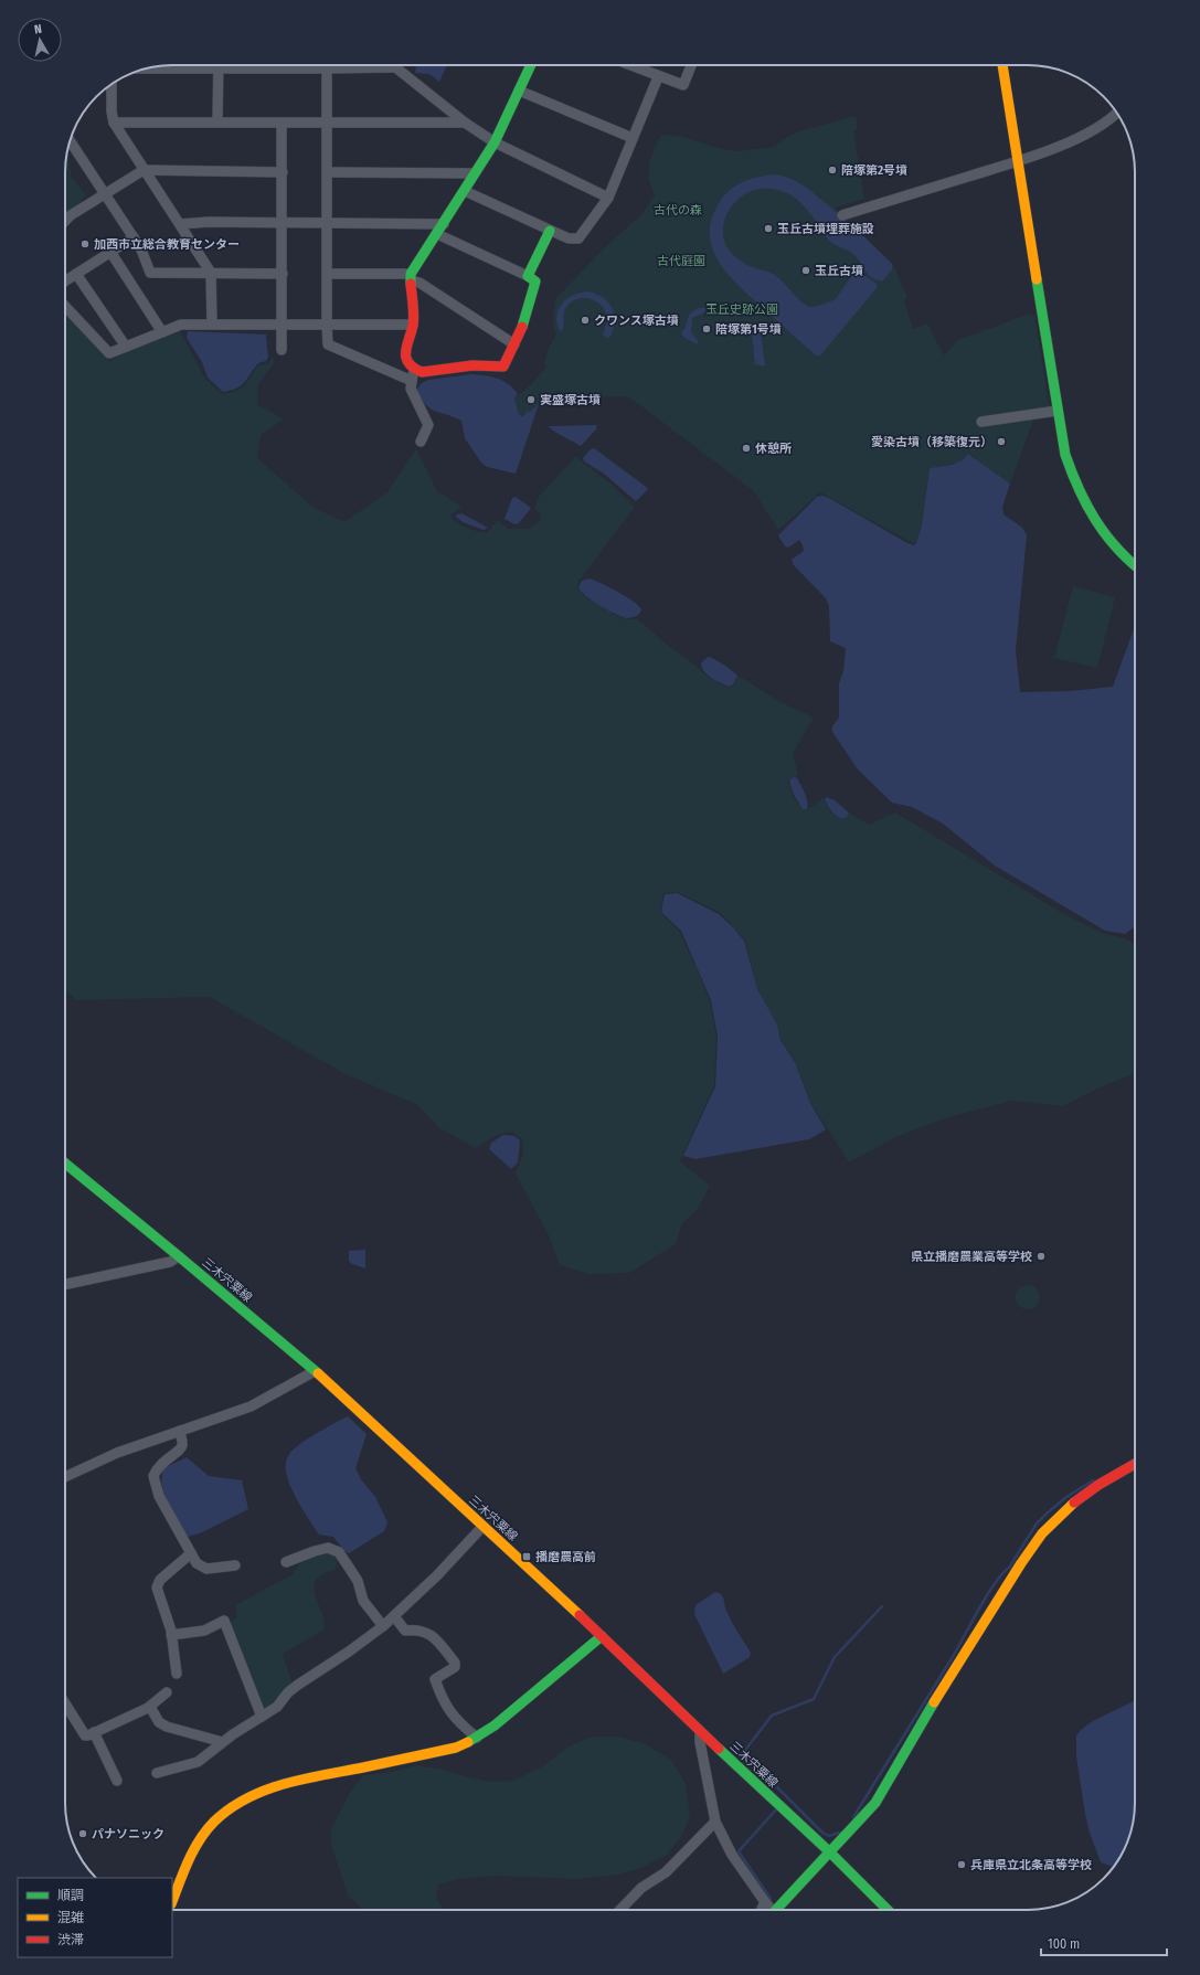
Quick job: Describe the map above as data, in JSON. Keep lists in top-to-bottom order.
{
  "streets": {
    "street": ["三木宍粟線"]
  },
  "parks": ["古代の森", "古代庭園", "玉丘史跡公園"],
  "places": {
    "other": [
      "陪塚第2号墳",
      "玉丘古墳埋葬施設",
      "加西市立総合教育センター",
      "玉丘古墳",
      "クワンス塚古墳",
      "陪塚第1号墳",
      "実盛塚古墳",
      "愛染古墳（移築復元）",
      "休憩所",
      "県立播磨農業高等学校",
      "パナソニック",
      "兵庫県立北条高等学校"
    ],
    "transit": ["播磨農高前"]
  },
  "legend": ["順調", "混雑", "渋滞"],
  "scale_bar": "100 m",
  "north": "top"
}
